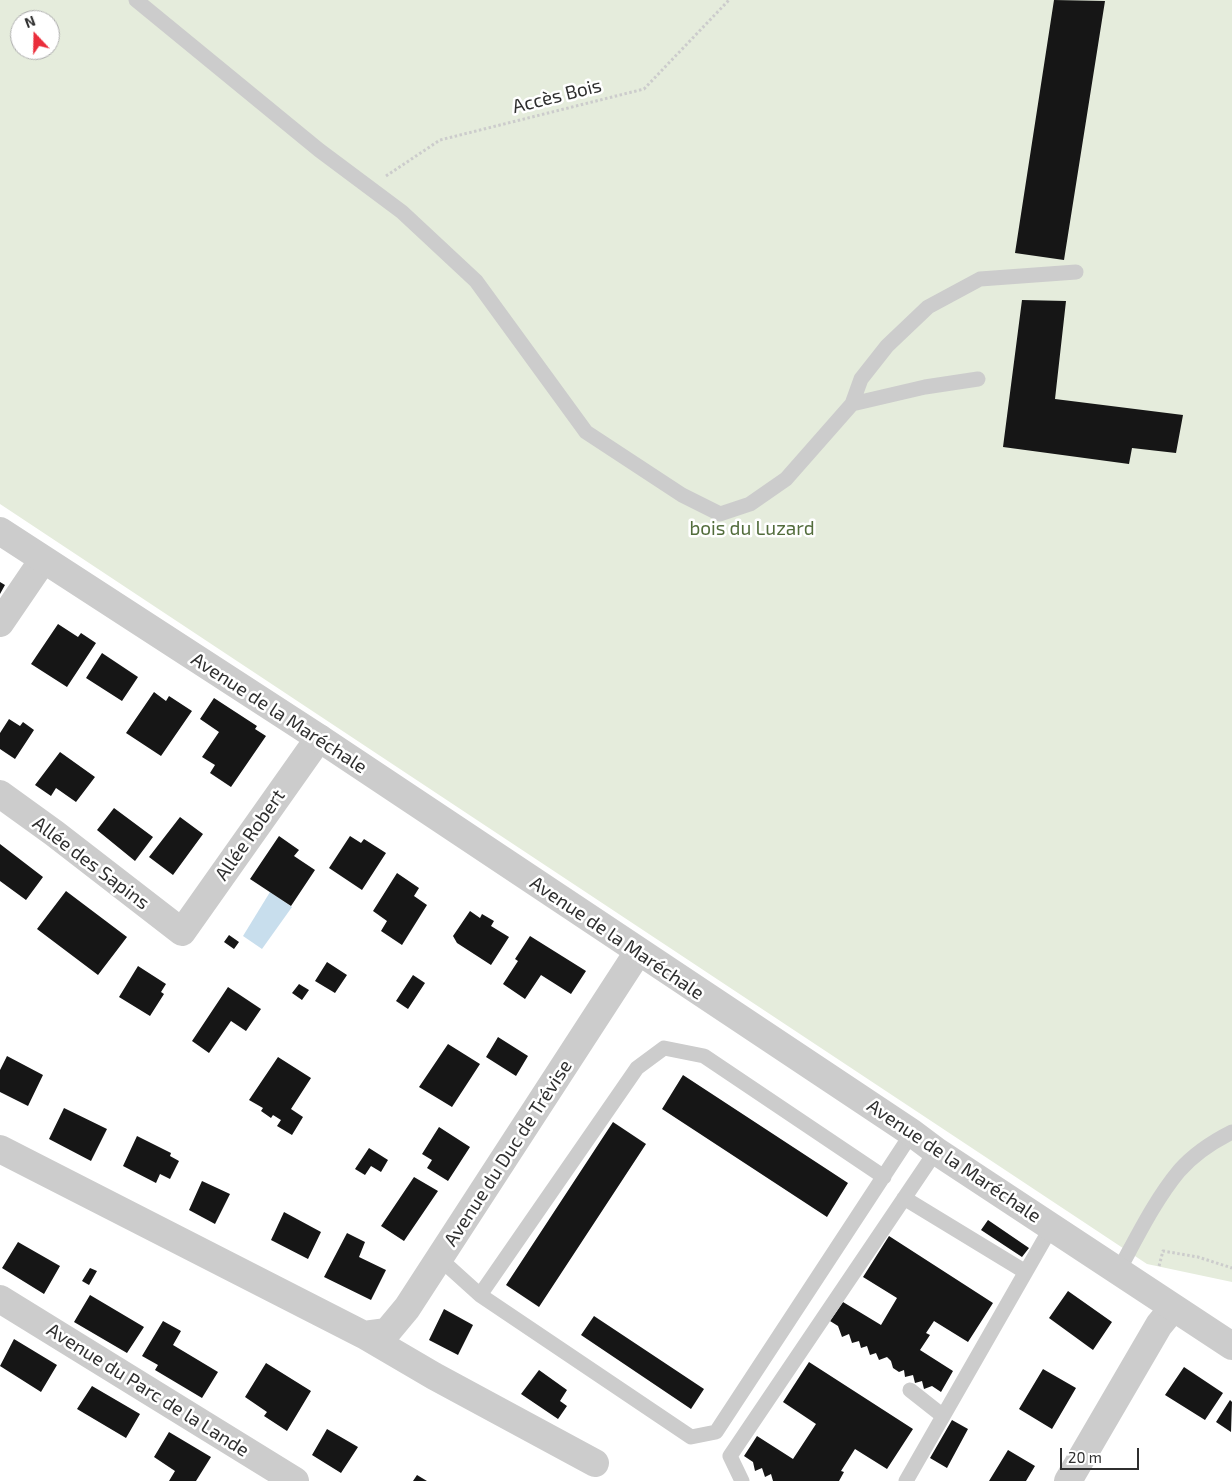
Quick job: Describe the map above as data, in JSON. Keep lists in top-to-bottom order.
{
  "streets": {
    "street": [
      "Avenue de la Maréchale",
      "Allée Robert",
      "Allée des Sapins",
      "Avenue du Duc de Trévise",
      "Avenue du Parc de la Lande"
    ],
    "path": ["Accès Bois"]
  },
  "crossings": [
    ["Avenue de la Maréchale", "Allée Robert"],
    ["Avenue de la Maréchale", "Avenue du Duc de Trévise"],
    ["Allée Robert", "Allée des Sapins"]
  ],
  "parks": ["bois du Luzard"],
  "scale_bar": "20 m",
  "north": "top"
}
